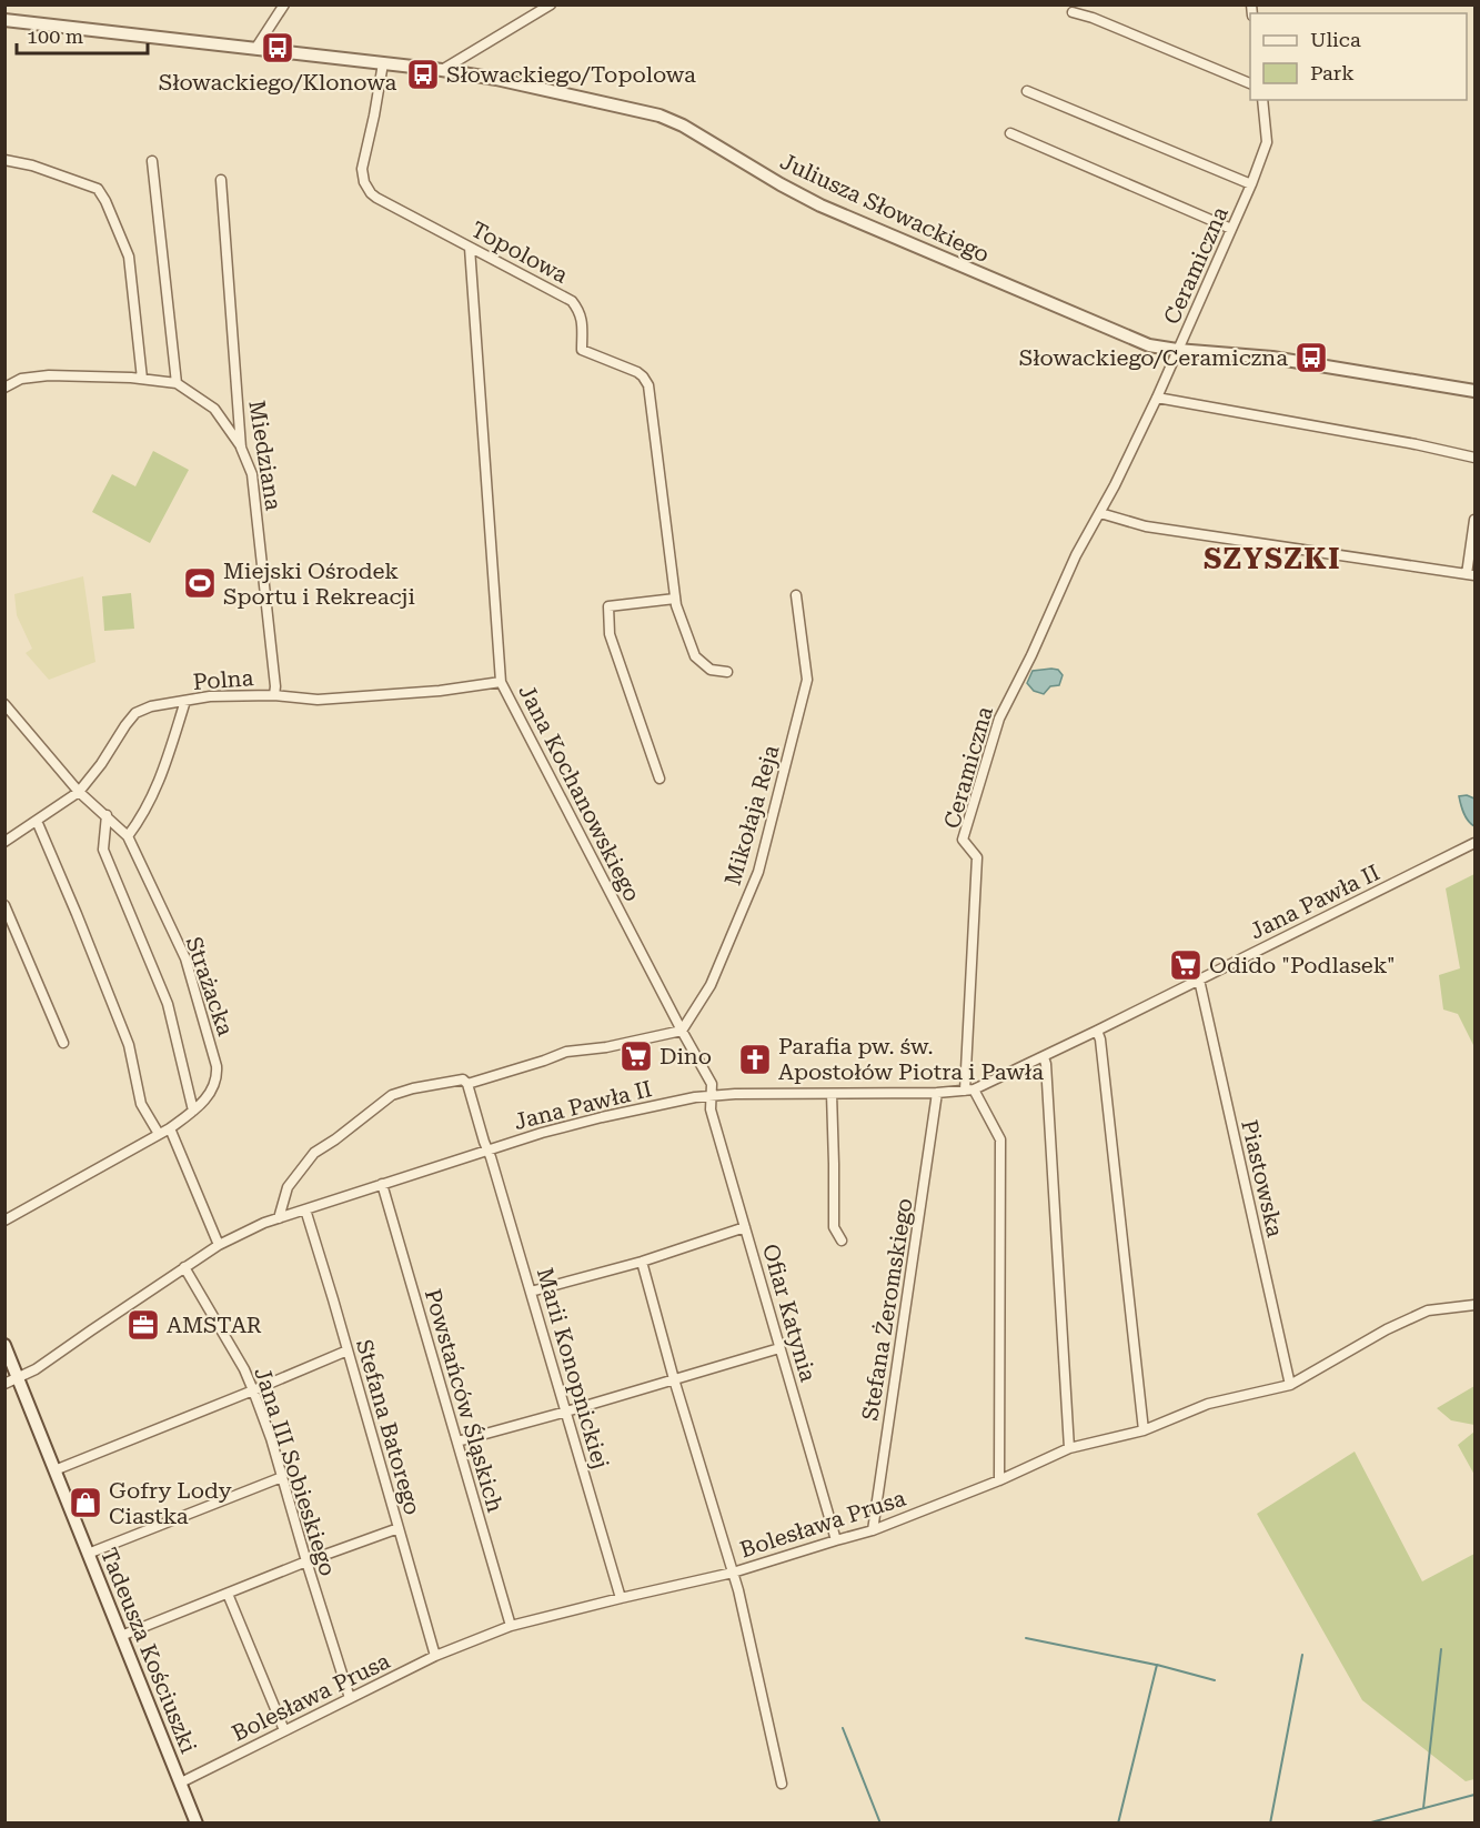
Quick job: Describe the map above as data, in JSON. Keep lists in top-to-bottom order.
{
  "streets": {
    "street": [
      "Juliusza Słowackiego",
      "Topolowa",
      "Ceramiczna",
      "Miedziana",
      "Polna",
      "Jana Kochanowskiego",
      "Mikołaja Reja",
      "Jana Pawła II",
      "Strażacka",
      "Piastowska",
      "Stefana Żeromskiego",
      "Ofiar Katynia",
      "Marii Konopnickiej",
      "Powstańców Śląskich",
      "Stefana Batorego",
      "Jana III Sobieskiego",
      "Bolesława Prusa",
      "Tadeusza Kościuszki"
    ]
  },
  "crossings": [
    ["Juliusza Słowackiego", "Topolowa"],
    ["Juliusza Słowackiego", "Ceramiczna"],
    ["Topolowa", "Jana Kochanowskiego"],
    ["Ceramiczna", "Jana Pawła II"],
    ["Miedziana", "Polna"],
    ["Polna", "Jana Kochanowskiego"],
    ["Polna", "Strażacka"],
    ["Jana Kochanowskiego", "Mikołaja Reja"],
    ["Jana Kochanowskiego", "Jana Pawła II"],
    ["Jana Kochanowskiego", "Ofiar Katynia"],
    ["Jana Pawła II", "Piastowska"],
    ["Jana Pawła II", "Stefana Żeromskiego"],
    ["Jana Pawła II", "Ofiar Katynia"],
    ["Jana Pawła II", "Marii Konopnickiej"],
    ["Jana Pawła II", "Powstańców Śląskich"],
    ["Jana Pawła II", "Stefana Batorego"],
    ["Jana Pawła II", "Jana III Sobieskiego"],
    ["Jana Pawła II", "Tadeusza Kościuszki"],
    ["Piastowska", "Bolesława Prusa"],
    ["Stefana Żeromskiego", "Bolesława Prusa"],
    ["Ofiar Katynia", "Bolesława Prusa"],
    ["Marii Konopnickiej", "Bolesława Prusa"],
    ["Powstańców Śląskich", "Bolesława Prusa"],
    ["Stefana Batorego", "Bolesława Prusa"],
    ["Jana III Sobieskiego", "Bolesława Prusa"],
    ["Bolesława Prusa", "Tadeusza Kościuszki"]
  ],
  "districts": ["SZYSZKI"],
  "places": {
    "bus stop": ["Słowackiego/Klonowa", "Słowackiego/Topolowa", "Słowackiego/Ceramiczna"],
    "sports": ["Miejski Ośrodek Sportu i Rekreacji"],
    "supermarket": ["Odido \"Podlasek\"", "Dino"],
    "church": ["Parafia pw. św. Apostołów Piotra i Pawła"],
    "office": ["AMSTAR"],
    "shop": ["Gofry Lody Ciastka"]
  },
  "legend": ["Ulica", "Park"],
  "scale_bar": "100 m"
}
